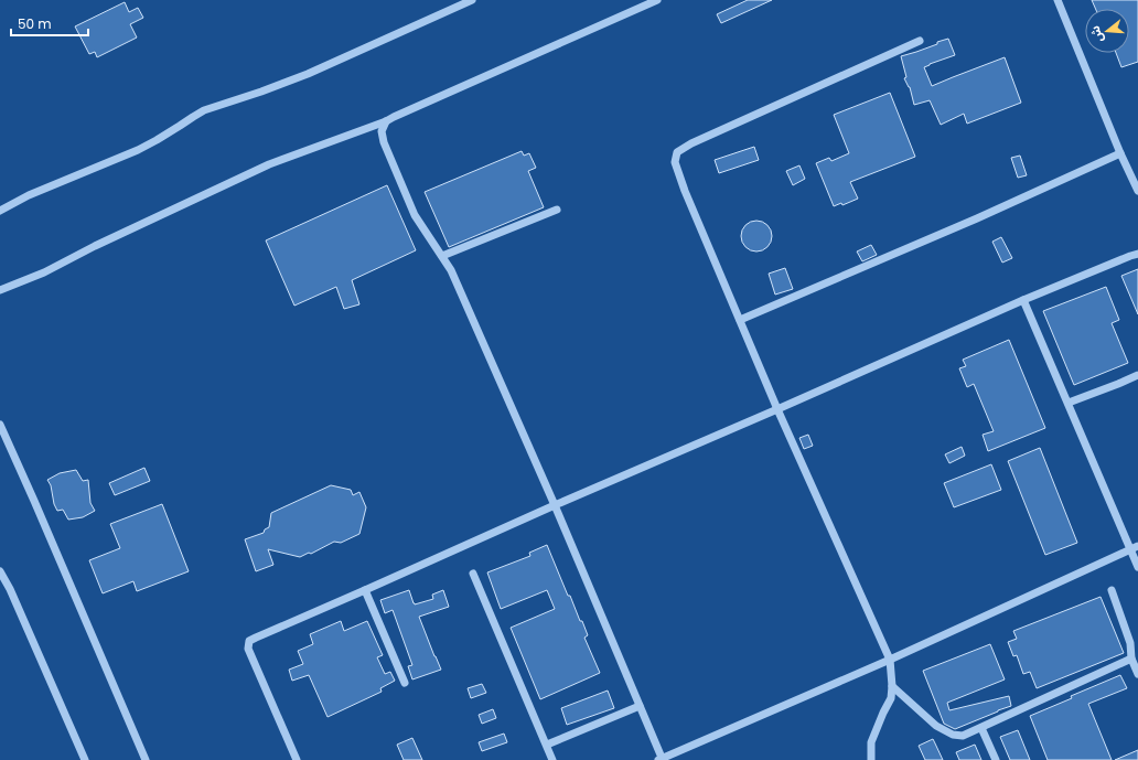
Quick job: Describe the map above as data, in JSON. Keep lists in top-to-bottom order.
{
  "scale_bar": "50 m",
  "north": "left"
}
